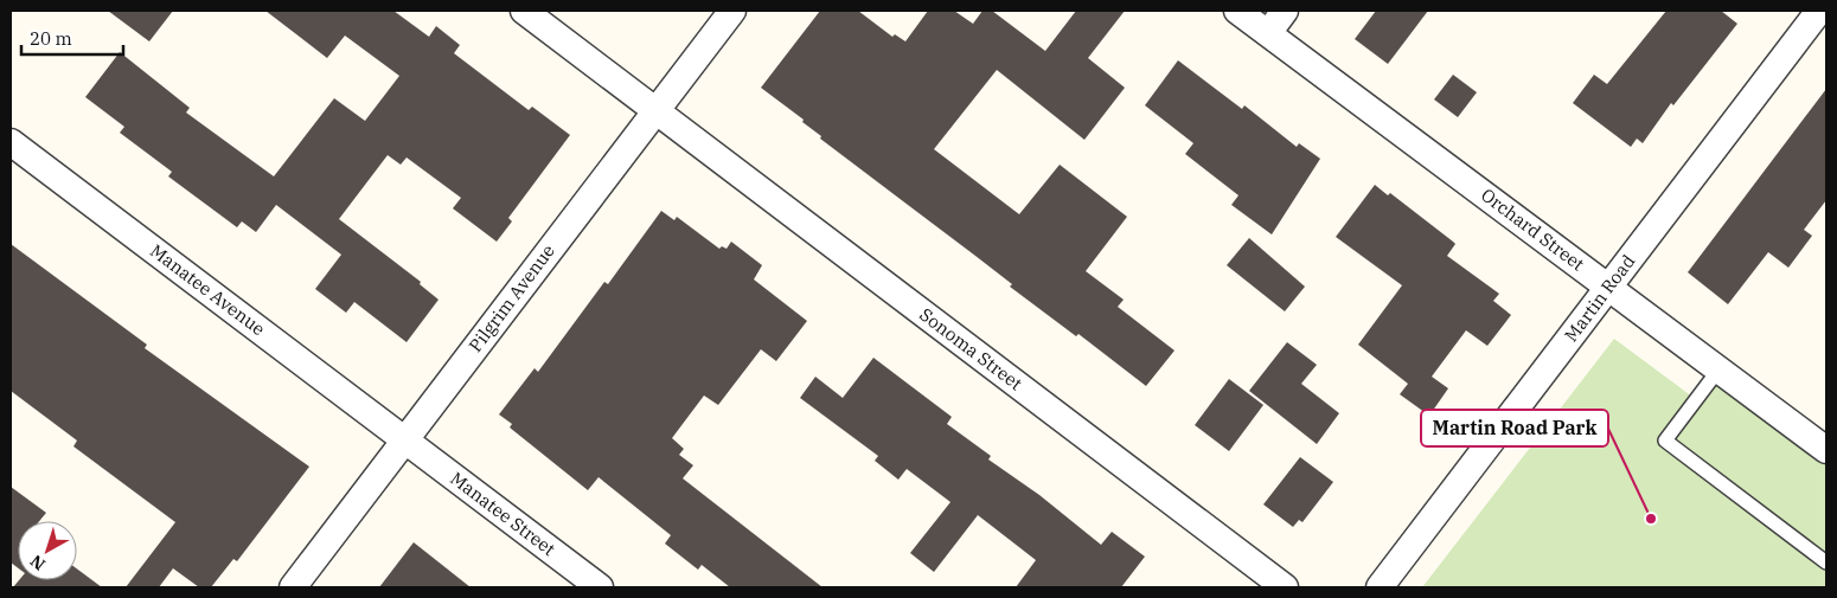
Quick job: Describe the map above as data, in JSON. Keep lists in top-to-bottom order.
{
  "streets": {
    "street": [
      "Orchard Street",
      "Manatee Avenue",
      "Pilgrim Avenue",
      "Martin Road",
      "Sonoma Street",
      "Manatee Street"
    ]
  },
  "crossings": [
    ["Orchard Street", "Martin Road"],
    ["Manatee Avenue", "Pilgrim Avenue"],
    ["Manatee Avenue", "Manatee Street"],
    ["Pilgrim Avenue", "Sonoma Street"],
    ["Pilgrim Avenue", "Manatee Street"]
  ],
  "places": ["Martin Road Park"],
  "scale_bar": "20 m",
  "north": "bottom left"
}
